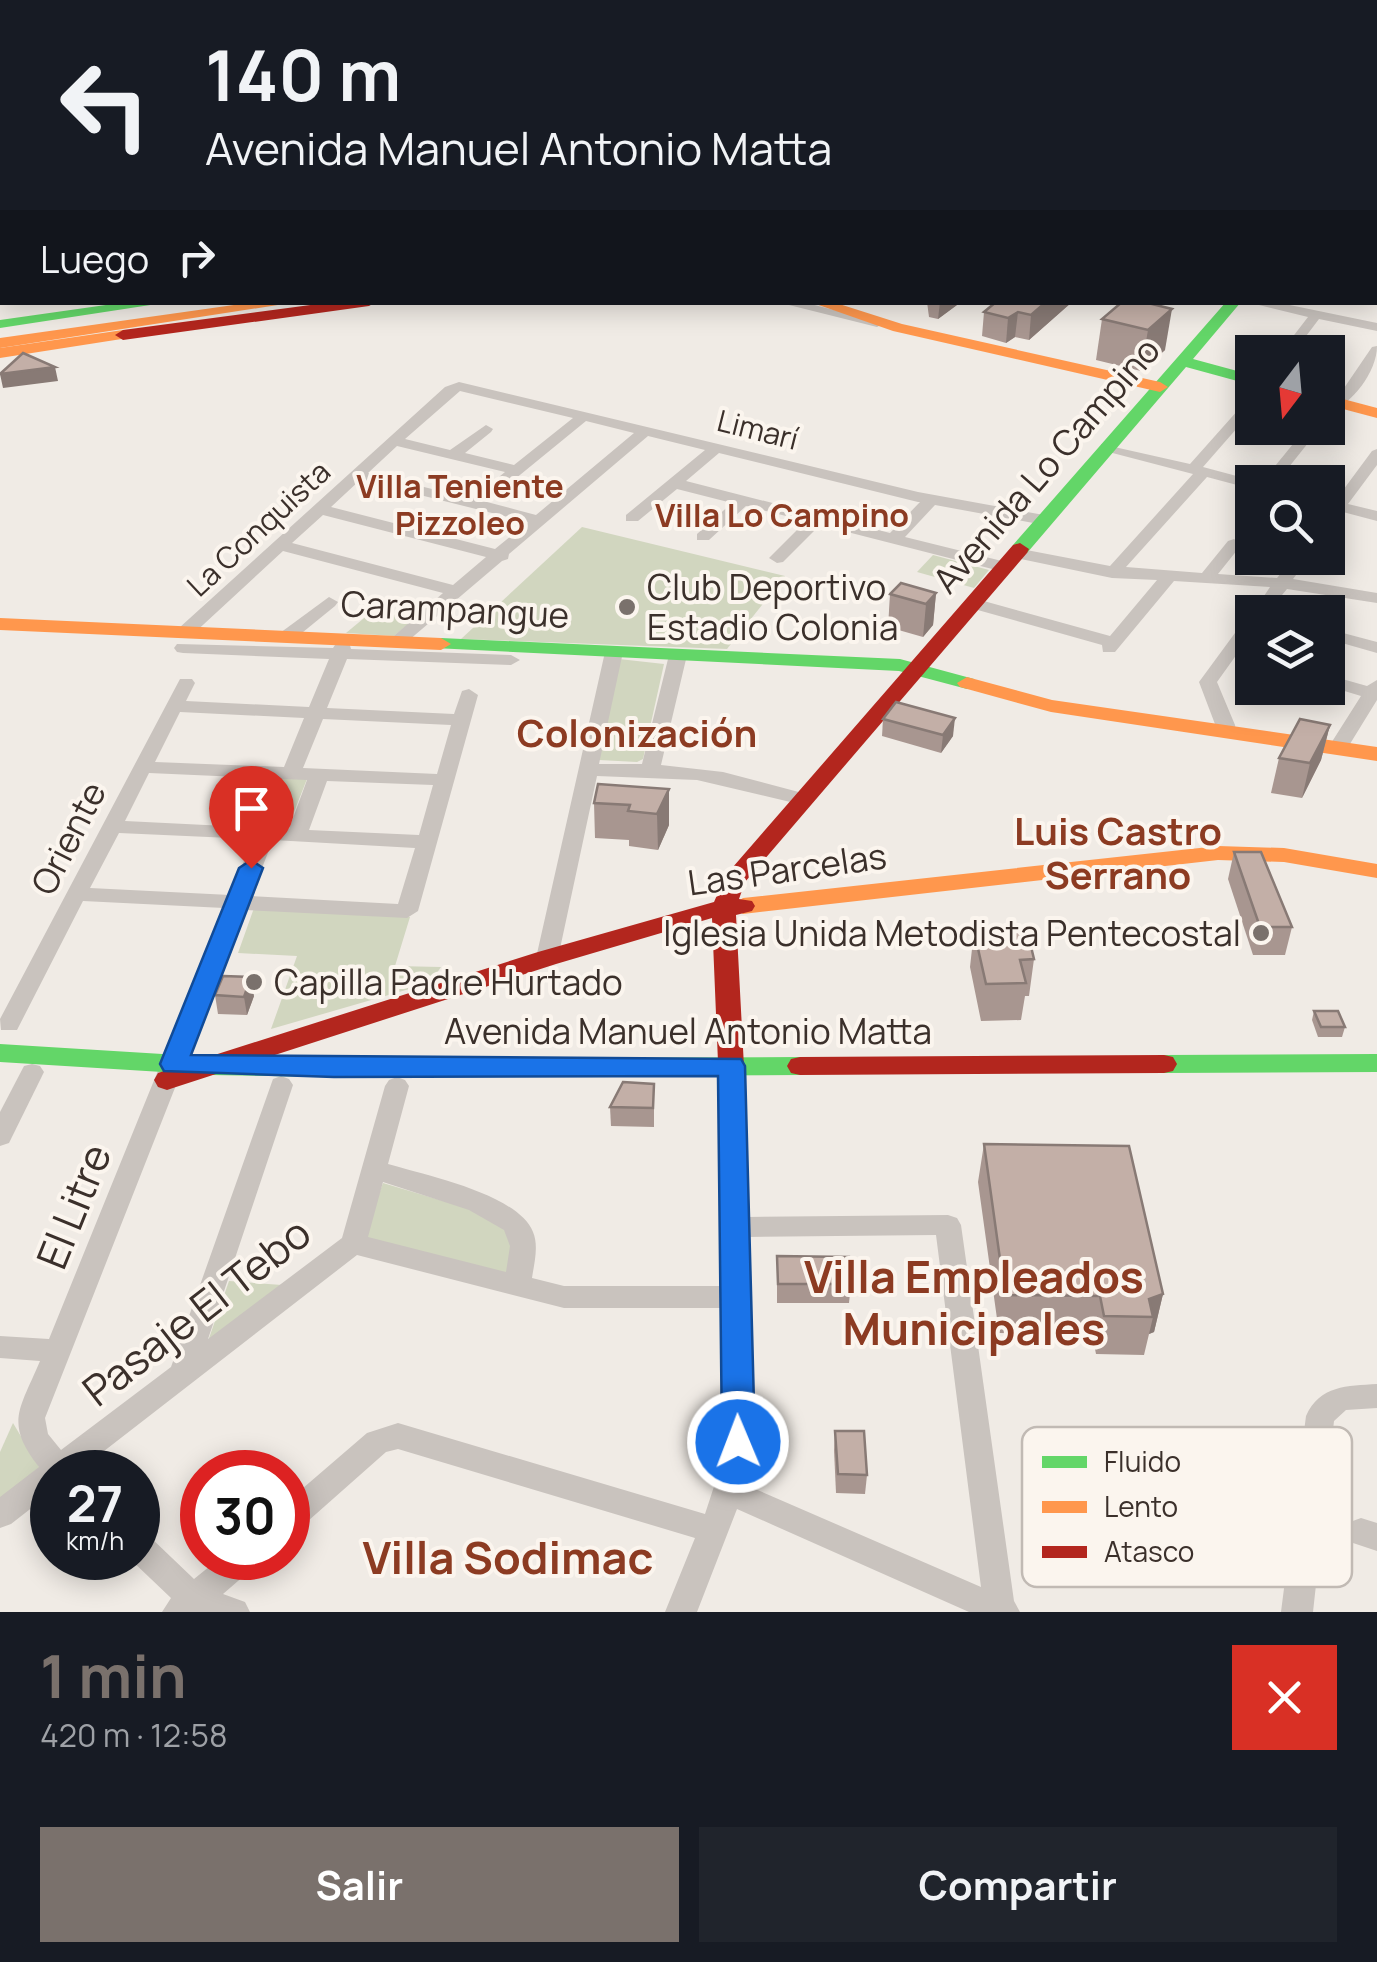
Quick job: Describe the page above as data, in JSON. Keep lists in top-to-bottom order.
{
  "streets": {
    "main road": [
      "Avenida Lo Campino",
      "Carampangue",
      "Las Parcelas",
      "Avenida Manuel Antonio Matta"
    ],
    "street": [
      "Limarí",
      "La Conquista",
      "Oriente",
      "El Litre",
      "Pasaje El Tebo"
    ]
  },
  "crossings": [
    ["Limarí", "Avenida Lo Campino"],
    ["Limarí", "La Conquista"],
    ["Avenida Lo Campino", "Carampangue"],
    ["Avenida Lo Campino", "Las Parcelas"],
    ["Avenida Lo Campino", "Avenida Manuel Antonio Matta"],
    ["La Conquista", "Carampangue"],
    ["Las Parcelas", "Avenida Manuel Antonio Matta"],
    ["Avenida Manuel Antonio Matta", "El Litre"],
    ["Avenida Manuel Antonio Matta", "Pasaje El Tebo"]
  ],
  "districts": [
    "Villa Teniente Pizzoleo",
    "Villa Lo Campino",
    "Colonización",
    "Luis Castro Serrano",
    "Villa Empleados Municipales",
    "Villa Sodimac"
  ],
  "places": ["Club Deportivo Estadio Colonia", "Iglesia Unida Metodista Pentecostal", "Capilla Padre Hurtado"],
  "legend": ["Fluido", "Lento", "Atasco"],
  "north": "bottom",
  "page": {
    "turn": ["140 m", "Avenida Manuel Antonio Matta"],
    "then": "Luego",
    "speed": "27 km/h",
    "limit": "30",
    "heading": ["1 min", "420 m · 12:58"],
    "buttons": ["Salir", "Compartir"]
  }
}
